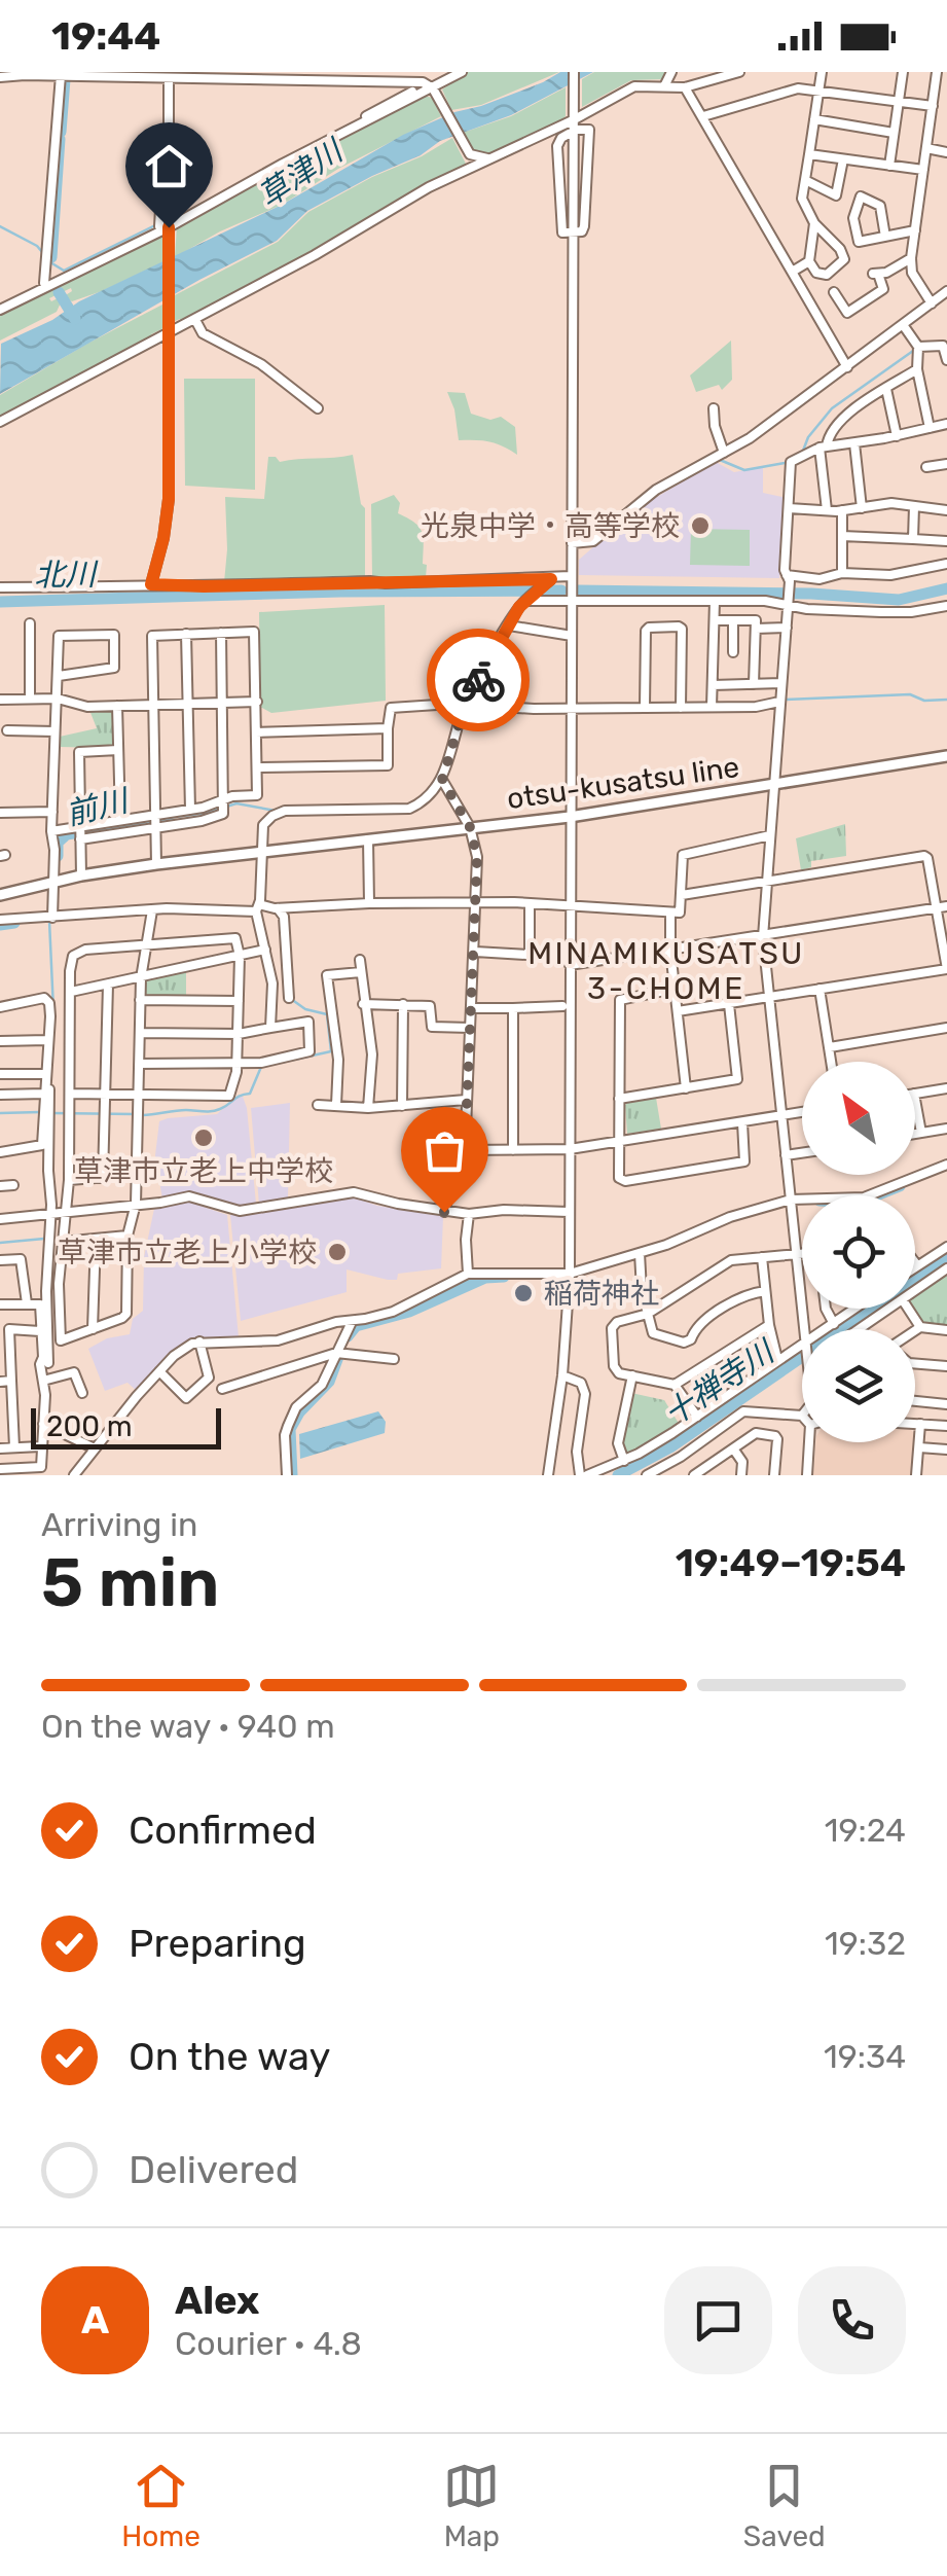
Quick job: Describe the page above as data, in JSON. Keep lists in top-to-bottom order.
{
  "streets": {
    "main road": ["otsu-kusatsu line"]
  },
  "districts": ["MINAMIKUSATSU 3-CHOME"],
  "water": [
    "草津川",
    "北川",
    "前川",
    "十禅寺川"
  ],
  "places": [
    "光泉中学・高等学校",
    "草津市立老上中学校",
    "草津市立老上小学校",
    "稲荷神社"
  ],
  "scale_bar": "200 m",
  "north": "top left",
  "page": {
    "status": "19:44",
    "scale": "200 m",
    "heading": ["5 min", "Arriving in", "19:49–19:54"],
    "panel": ["Alex", "Courier · 4.8"],
    "bar": "On the way · 940 m",
    "list": [
      ["Confirmed", "19:24"],
      ["Preparing", "19:32"],
      ["On the way", "19:34"],
      "Delivered"
    ],
    "round": "A",
    "tabs": ["Home", "Map", "Saved"]
  }
}
